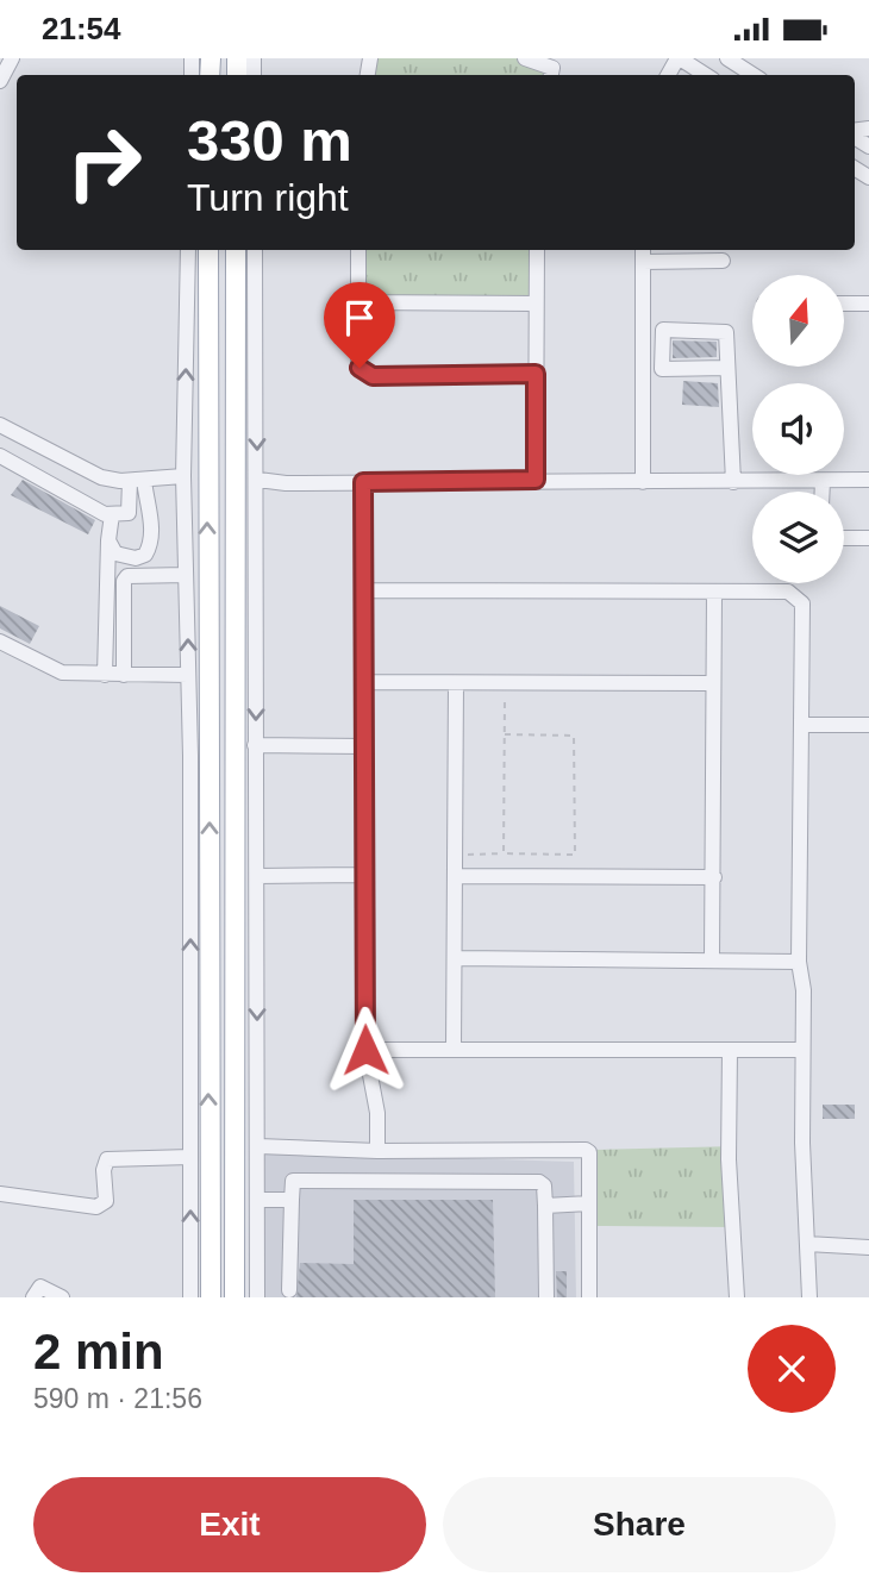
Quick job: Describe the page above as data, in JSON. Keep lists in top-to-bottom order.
{
  "north": "top",
  "page": {
    "status": "21:54",
    "turn": ["330 m", "Turn right"],
    "heading": ["2 min", "590 m · 21:56"],
    "buttons": ["Exit", "Share"]
  }
}
